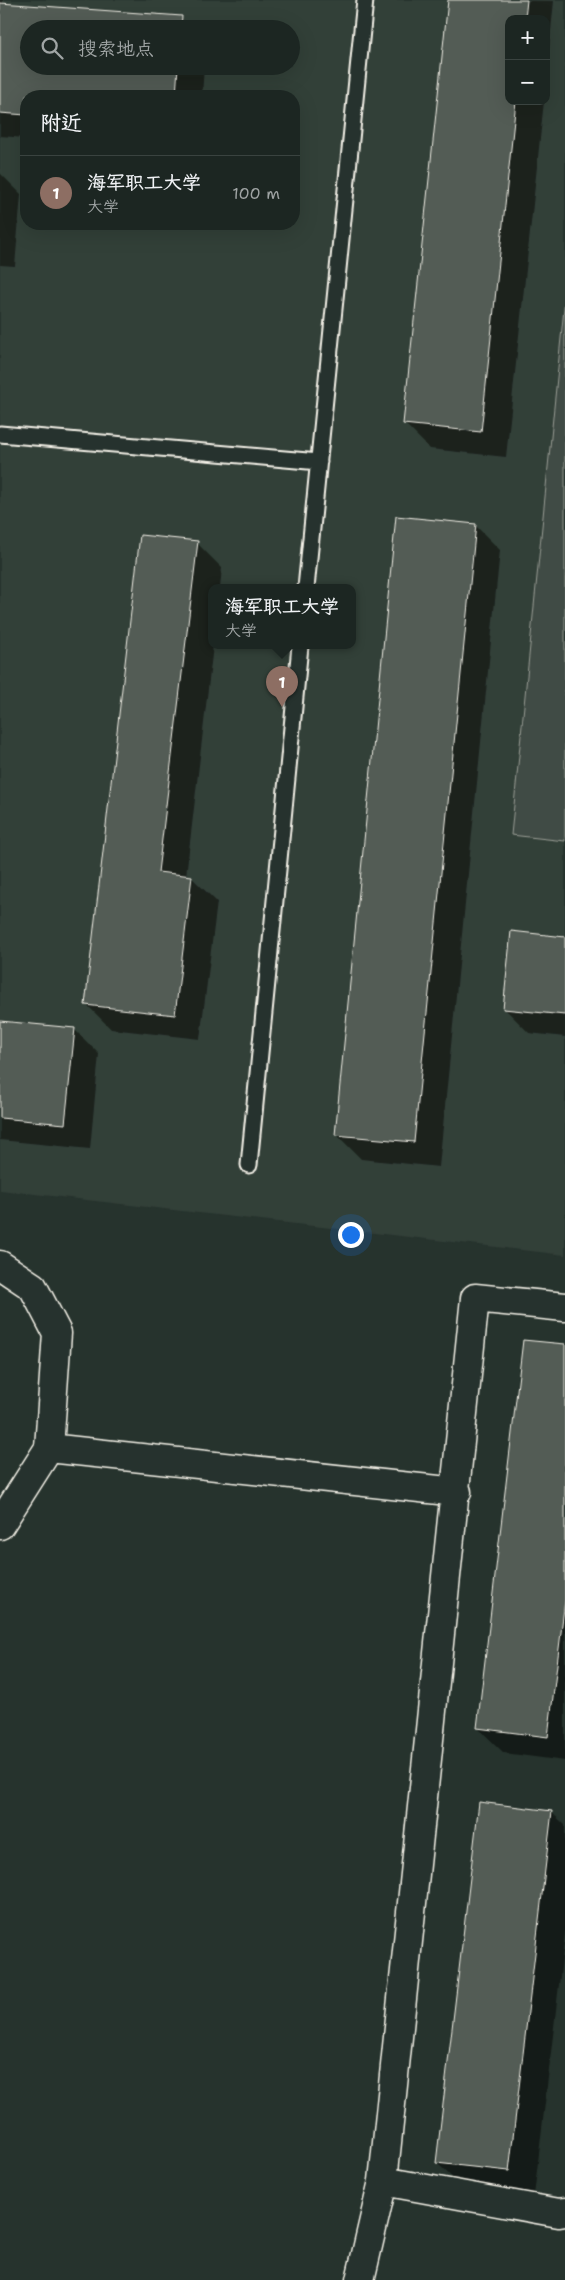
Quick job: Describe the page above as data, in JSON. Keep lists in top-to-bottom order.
{
  "page": {
    "map_buttons": ["+", "−"],
    "search": "搜索地点",
    "heading": "附近",
    "list": [
      {
        "mark": "1",
        "name": "海军职工大学",
        "note": "大学",
        "value": "100 m"
      }
    ],
    "popup": ["海军职工大学", "大学"],
    "pins": "1"
  }
}
